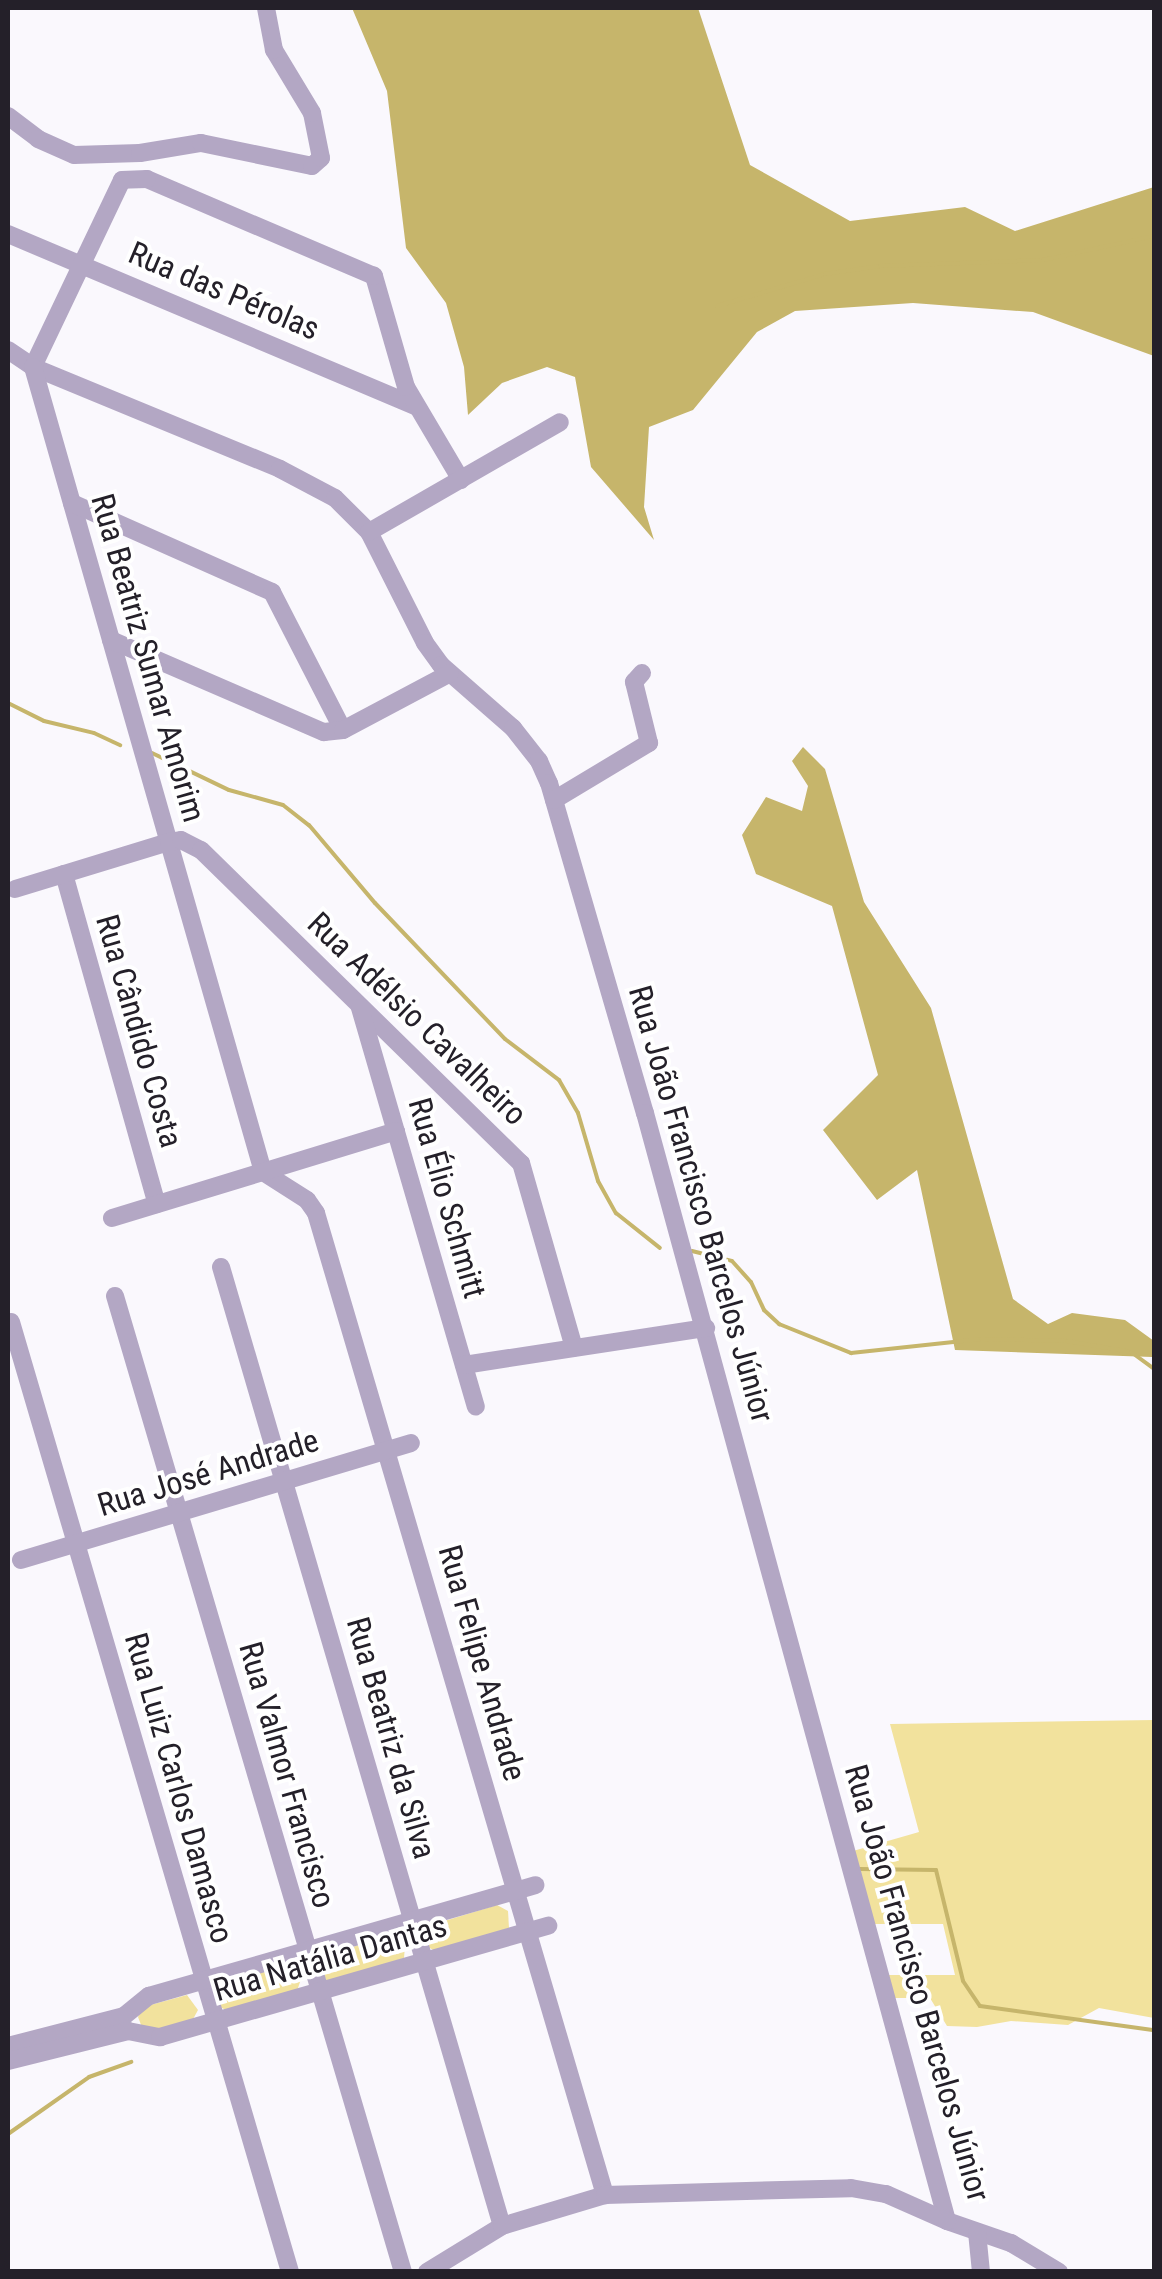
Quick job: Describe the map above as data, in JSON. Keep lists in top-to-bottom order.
{
  "streets": {
    "street": [
      "Rua das Pérolas",
      "Rua Beatriz Sumar Amorim",
      "Rua Adélsio Cavalheiro",
      "Rua Cândido Costa",
      "Rua Élio Schmitt",
      "Rua João Francisco Barcelos Júnior",
      "Rua José Andrade",
      "Rua Felipe Andrade",
      "Rua Beatriz da Silva",
      "Rua Valmor Francisco",
      "Rua Luiz Carlos Damasco",
      "Rua Natália Dantas"
    ]
  },
  "crossings": [
    ["Rua Beatriz Sumar Amorim", "Rua Adélsio Cavalheiro"],
    ["Rua Beatriz Sumar Amorim", "Rua João Francisco Barcelos Júnior"],
    ["Rua Beatriz Sumar Amorim", "Rua Felipe Andrade"],
    ["Rua Adélsio Cavalheiro", "Rua Élio Schmitt"],
    ["Rua José Andrade", "Rua Felipe Andrade"],
    ["Rua José Andrade", "Rua Beatriz da Silva"],
    ["Rua José Andrade", "Rua Valmor Francisco"],
    ["Rua José Andrade", "Rua Luiz Carlos Damasco"],
    ["Rua Felipe Andrade", "Rua Natália Dantas"],
    ["Rua Beatriz da Silva", "Rua Natália Dantas"],
    ["Rua Valmor Francisco", "Rua Natália Dantas"],
    ["Rua Luiz Carlos Damasco", "Rua Natália Dantas"]
  ]
}
